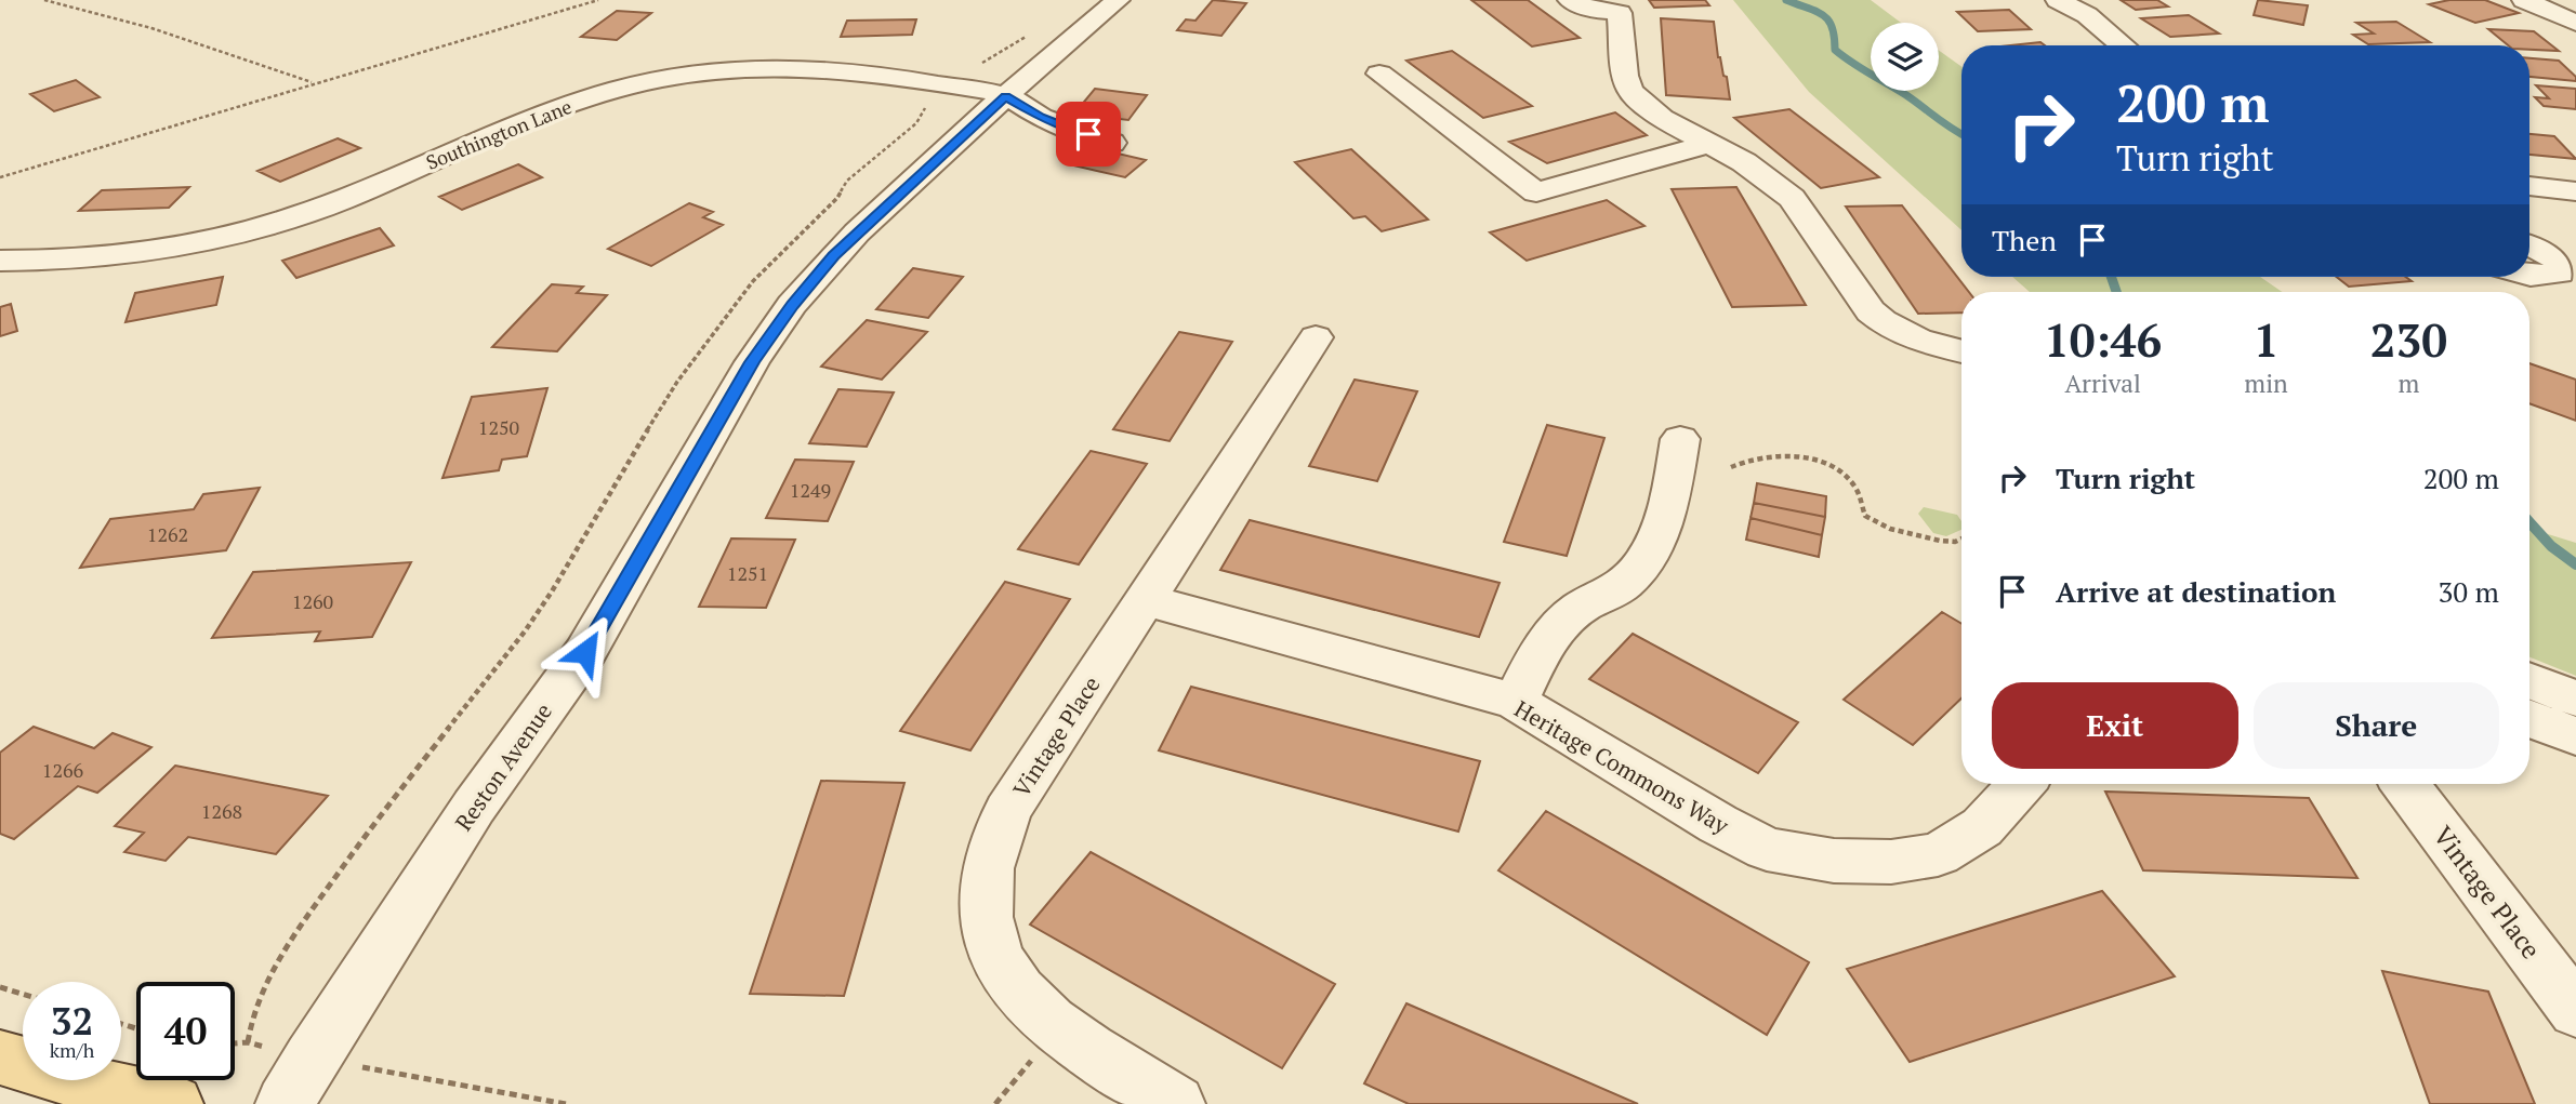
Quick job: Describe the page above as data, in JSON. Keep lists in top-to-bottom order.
{
  "streets": {
    "street": [
      "Southington Lane",
      "Vintage Place",
      "Reston Avenue",
      "Heritage Commons Way"
    ]
  },
  "crossings": [
    ["Southington Lane", "Reston Avenue"],
    ["Vintage Place", "Heritage Commons Way"]
  ],
  "house_numbers": [
    "1250",
    "1249",
    "1262",
    "1251",
    "1260",
    "1266",
    "1268"
  ],
  "page": {
    "turn": ["200 m", "Turn right"],
    "then": "Then",
    "eta": [
      "10:46",
      "Arrival",
      "1",
      "min",
      "230",
      "m"
    ],
    "list": [
      {
        "name": "Turn right",
        "value": "200 m"
      },
      {
        "name": "Arrive at destination",
        "value": "30 m"
      }
    ],
    "buttons": ["Exit", "Share"],
    "speed": "32 km/h",
    "limit": "40"
  }
}
